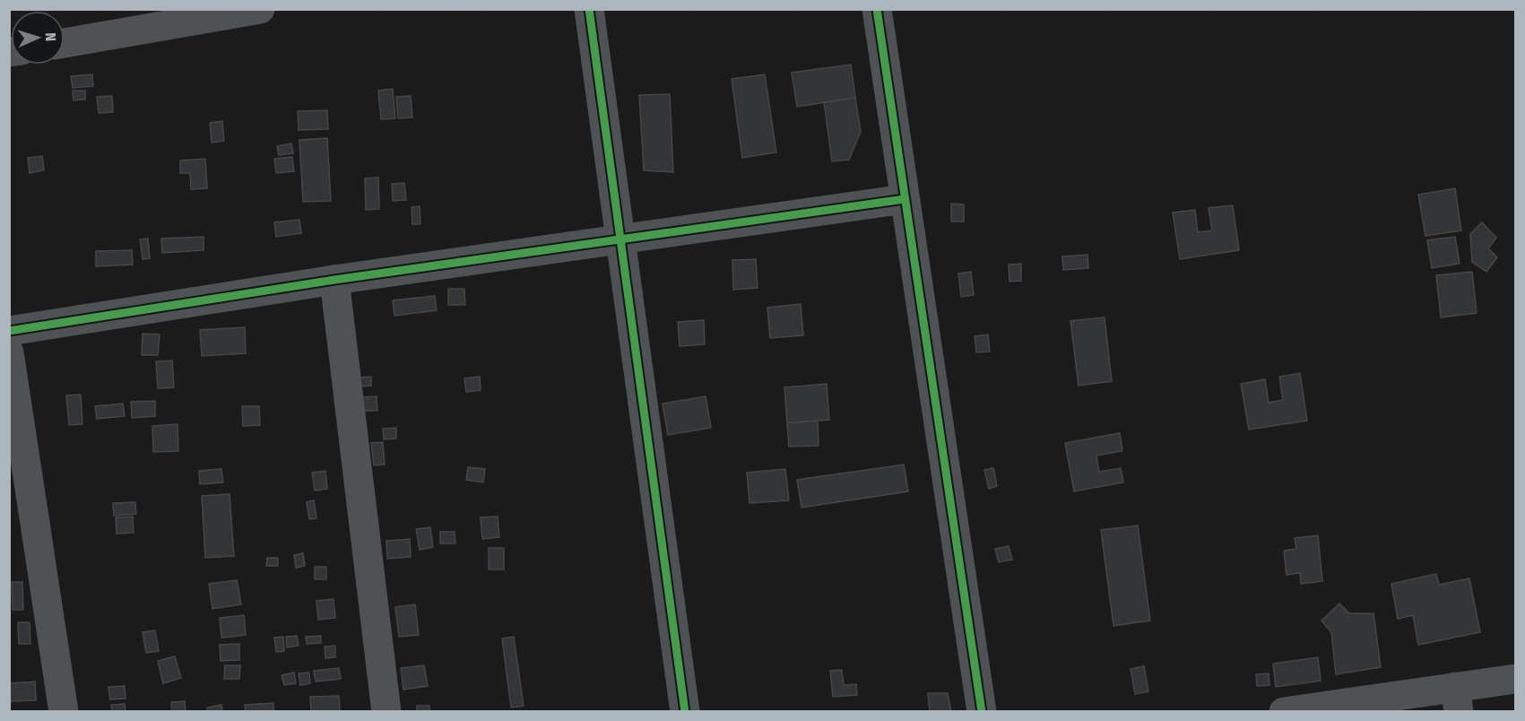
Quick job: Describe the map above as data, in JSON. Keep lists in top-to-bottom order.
{
  "north": "right"
}
